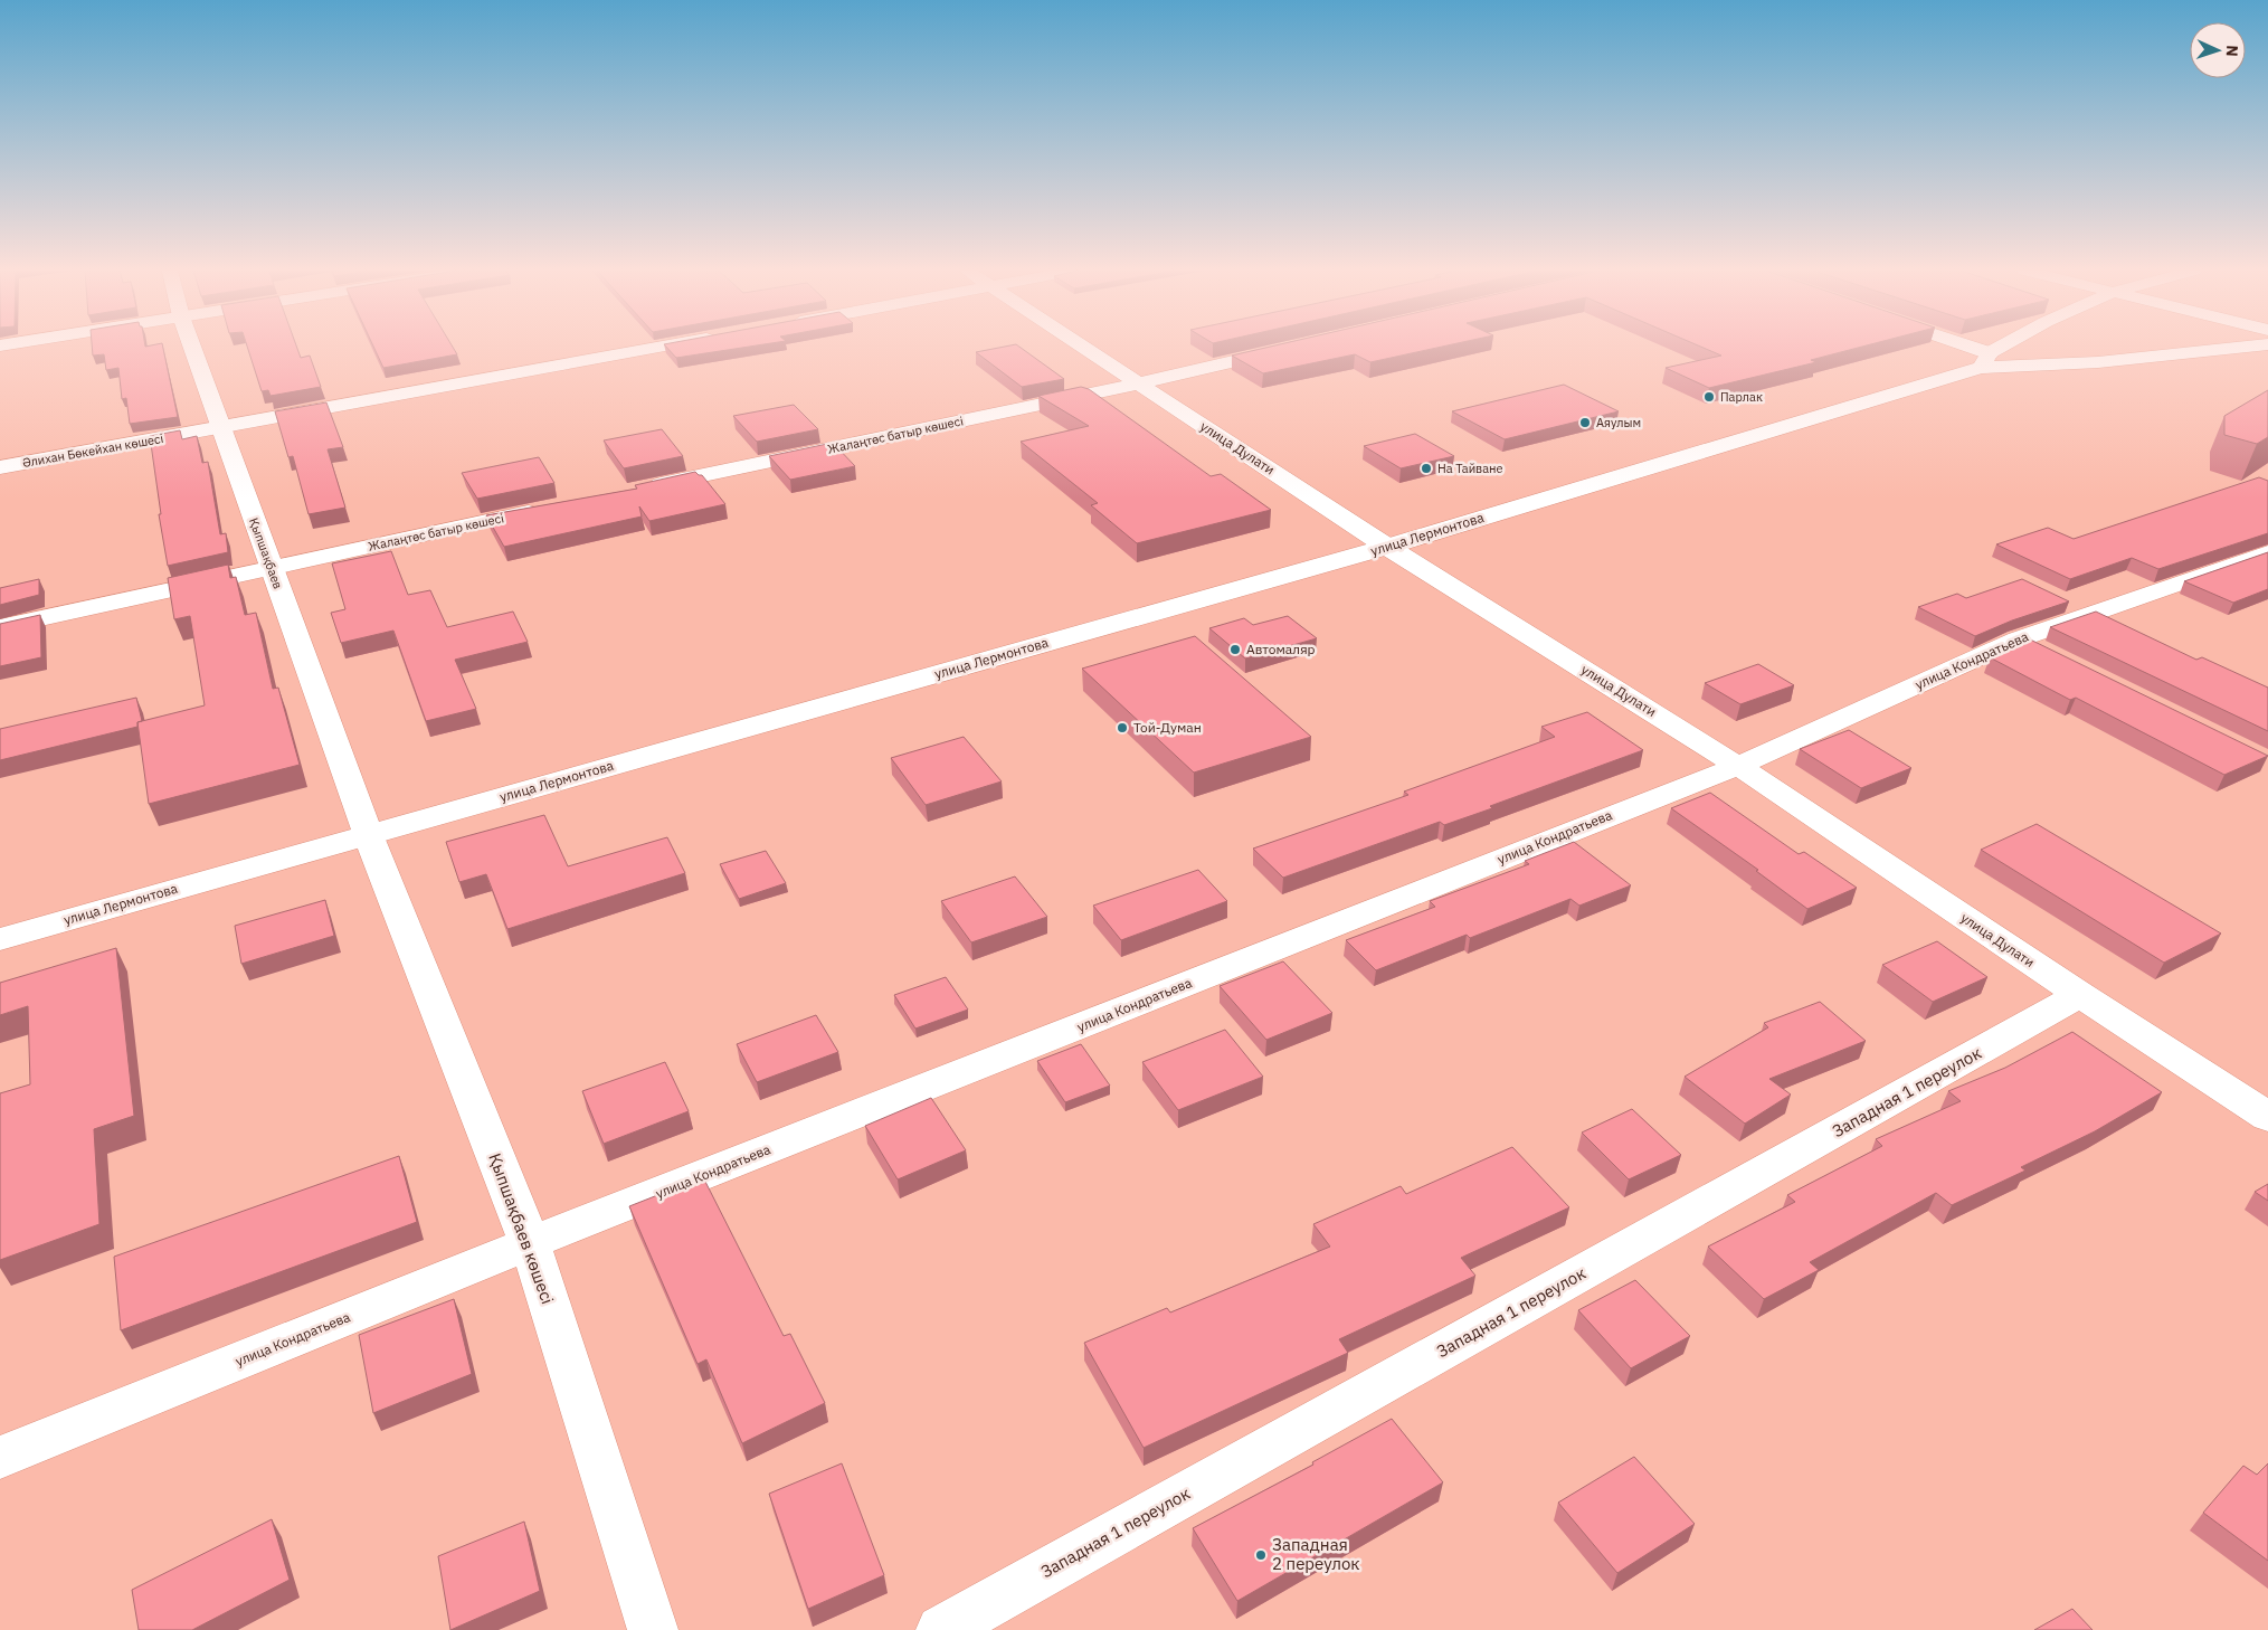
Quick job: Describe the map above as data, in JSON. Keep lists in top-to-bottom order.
{
  "streets": {
    "street": [
      "Жалаңтөс батыр көшесі",
      "улица Дулати",
      "Әлихан Бөкейхан көшесі",
      "улица Лермонтова",
      "Қыпшақбаев",
      "улица Кондратьева",
      "Западная 1 переулок",
      "Қыпшақбаев көшесі"
    ]
  },
  "crossings": [
    ["Жалаңтөс батыр көшесі", "улица Дулати"],
    ["Жалаңтөс батыр көшесі", "Қыпшақбаев"],
    ["улица Дулати", "улица Лермонтова"],
    ["улица Дулати", "улица Кондратьева"],
    ["улица Дулати", "Западная 1 переулок"],
    ["Әлихан Бөкейхан көшесі", "Қыпшақбаев"],
    ["улица Лермонтова", "Қыпшақбаев"],
    ["улица Лермонтова", "Қыпшақбаев көшесі"],
    ["Қыпшақбаев", "Қыпшақбаев көшесі"],
    ["улица Кондратьева", "Қыпшақбаев көшесі"]
  ],
  "places": [
    "Парлак",
    "Аяулым",
    "На Тайване",
    "Автомаляр",
    "Той-Думан",
    "Западная 2 переулок"
  ],
  "north": "right"
}
